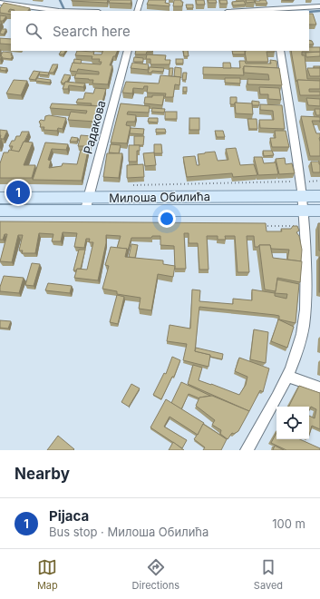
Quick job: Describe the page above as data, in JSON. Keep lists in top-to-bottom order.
{
  "streets": {
    "main road": ["Милоша Обилића"],
    "street": ["Радакова"]
  },
  "crossings": [
    ["Радакова", "Милоша Обилића"]
  ],
  "page": {
    "search": "Search here",
    "pins": "1",
    "heading": "Nearby",
    "list": [
      {
        "mark": "1",
        "name": "Pijaca",
        "note": "Bus stop · Милоша Обилића",
        "value": "100 m"
      }
    ],
    "nav": ["Map", "Directions", "Saved"]
  }
}
